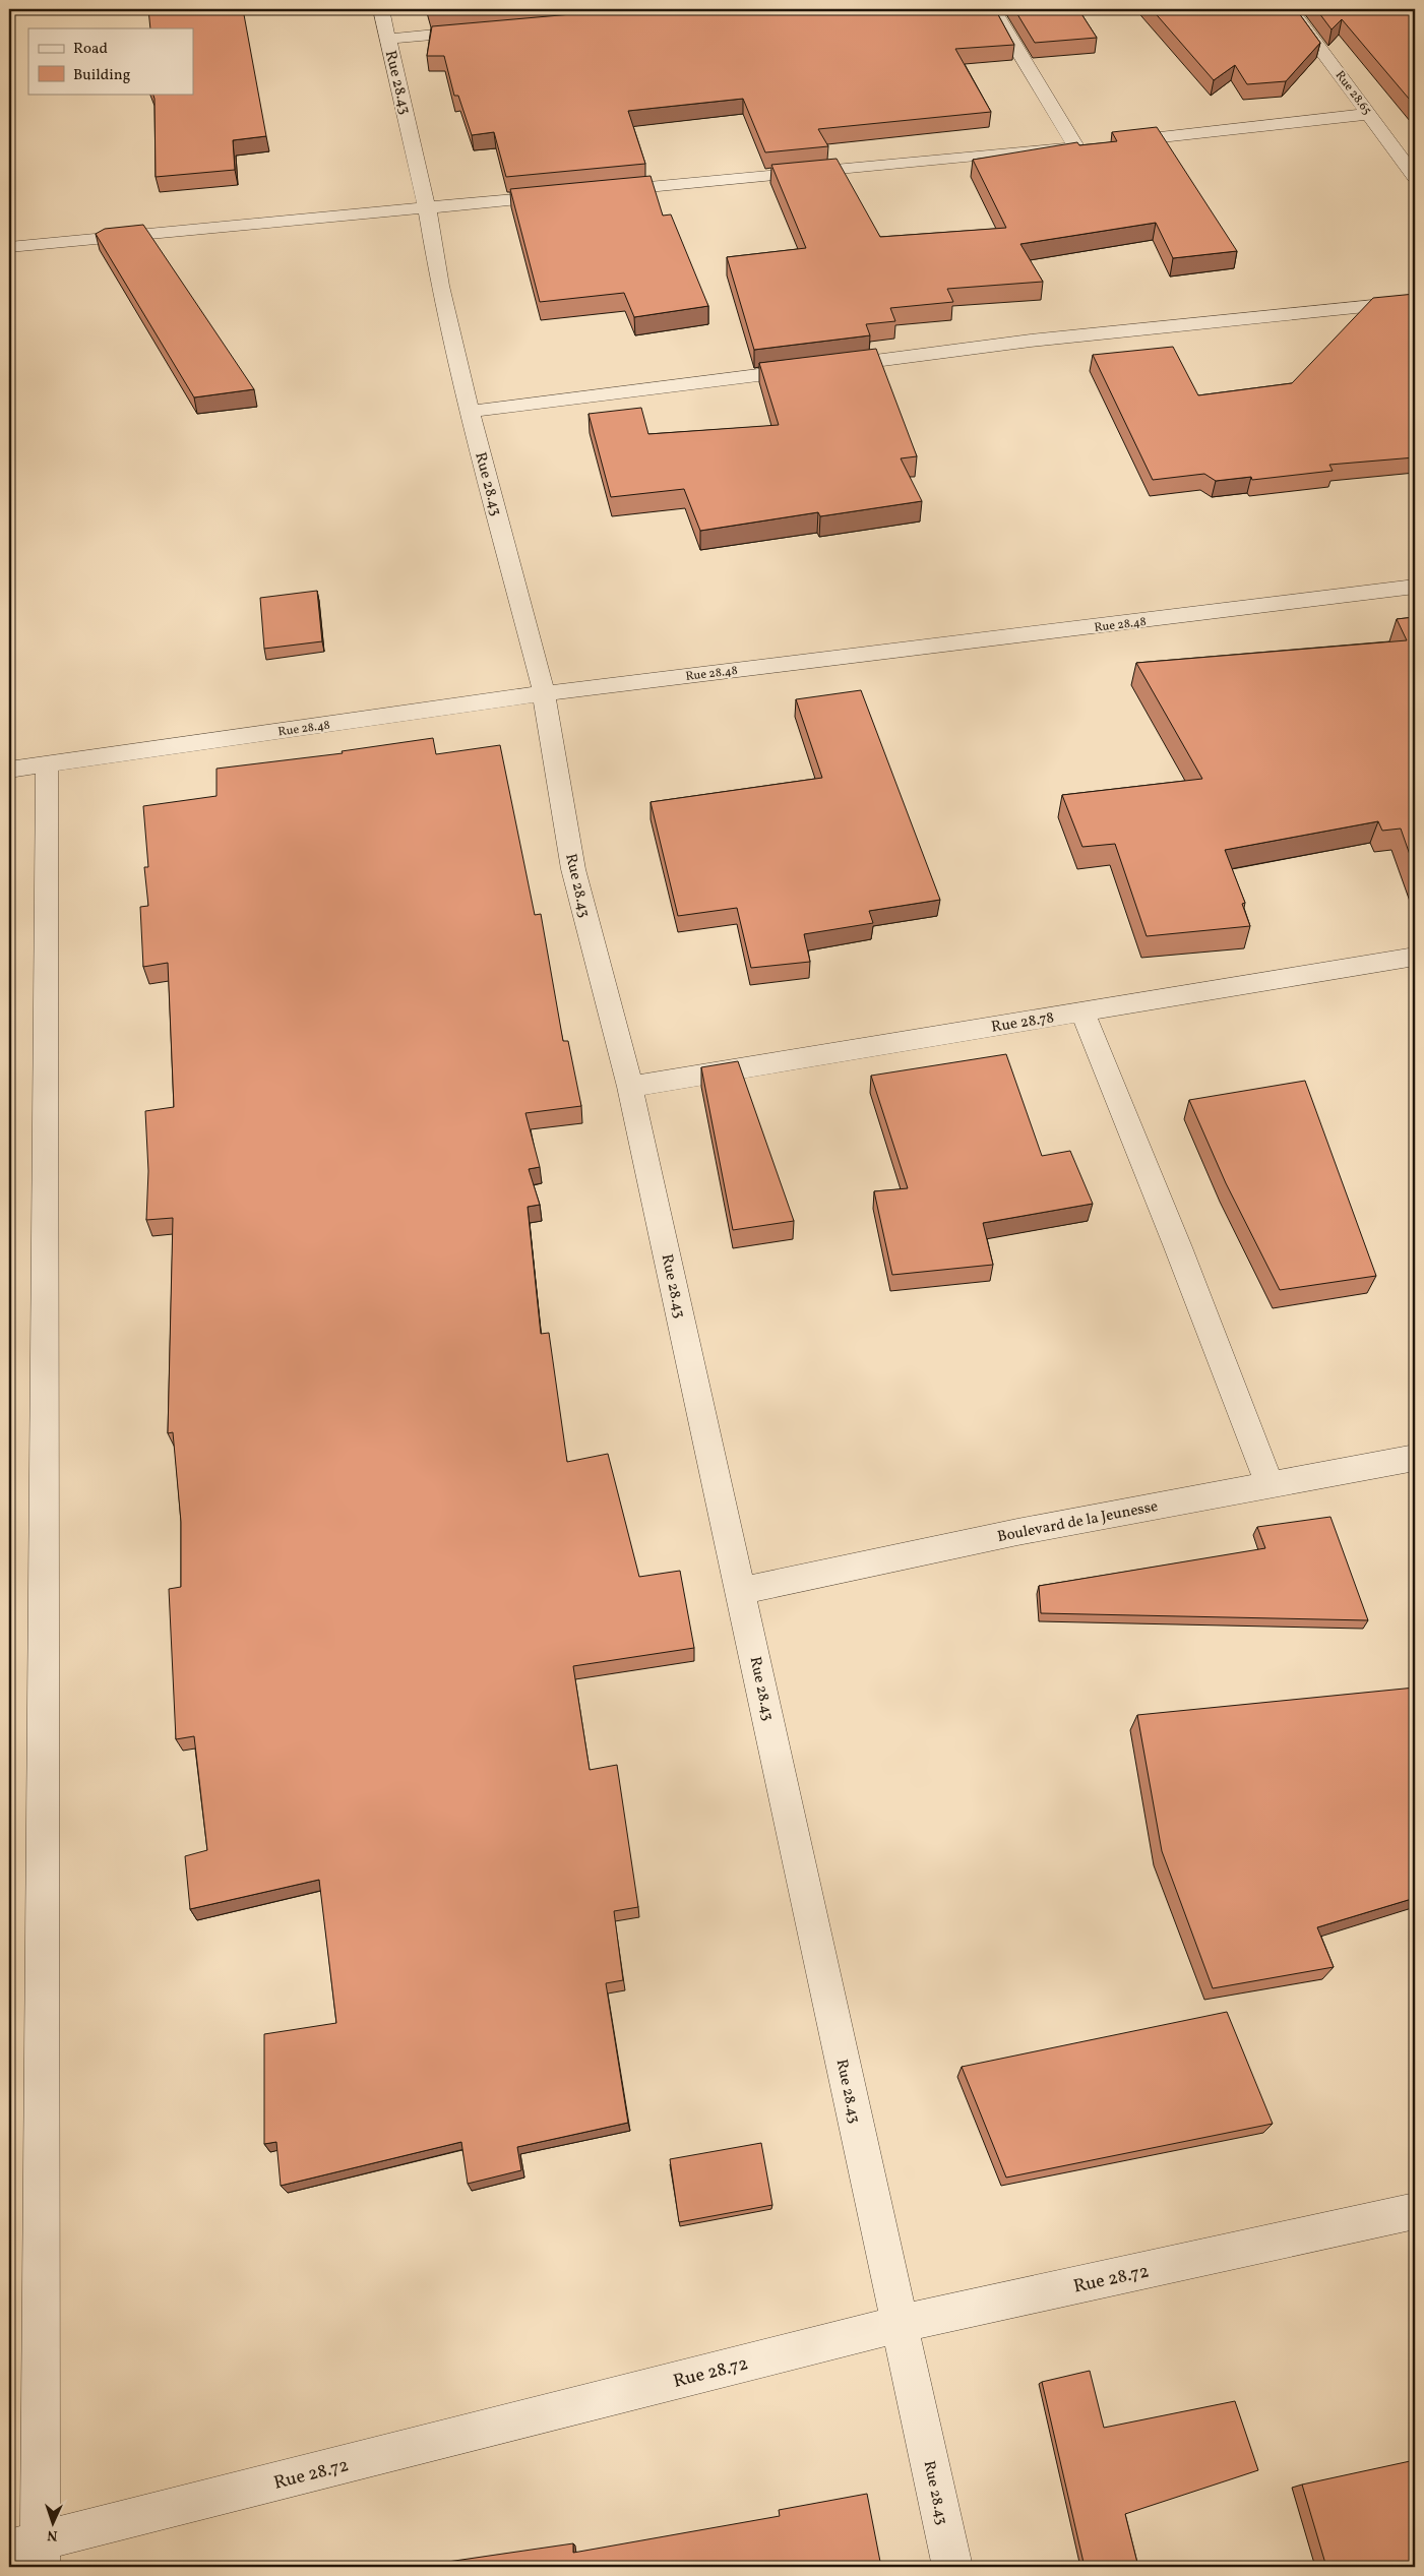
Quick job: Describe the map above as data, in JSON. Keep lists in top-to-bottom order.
{
  "streets": {
    "street": [
      "Rue 28.43",
      "Rue 28.65",
      "Rue 28.48",
      "Rue 28.78",
      "Boulevard de la Jeunesse",
      "Rue 28.72"
    ]
  },
  "crossings": [
    ["Rue 28.43", "Rue 28.48"],
    ["Rue 28.43", "Rue 28.78"],
    ["Rue 28.43", "Boulevard de la Jeunesse"],
    ["Rue 28.43", "Rue 28.72"]
  ],
  "legend": ["Road", "Building"],
  "north": "bottom"
}
